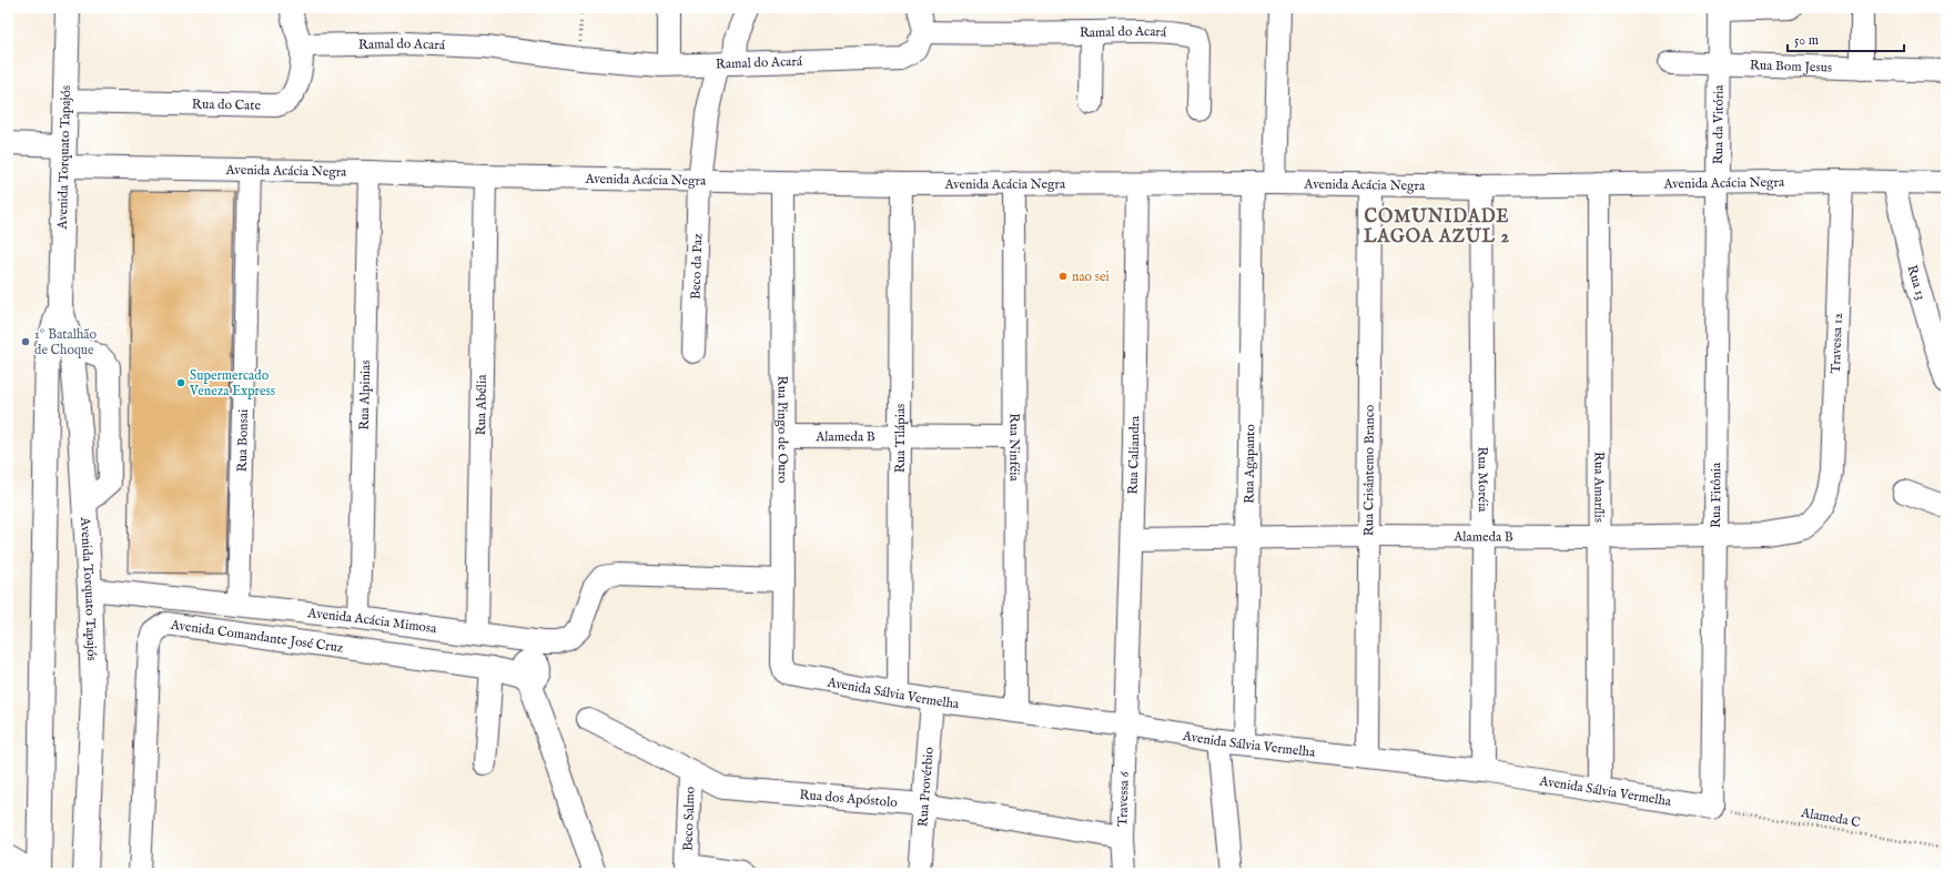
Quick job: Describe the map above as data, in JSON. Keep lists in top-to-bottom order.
{
  "streets": {
    "main road": ["Avenida Torquato Tapajós"],
    "street": [
      "Ramal do Acará",
      "Rua Bom Jesus",
      "Rua do Cate",
      "Rua da Vitória",
      "Avenida Acácia Negra",
      "Beco da Paz",
      "Rua 13",
      "Travessa 12",
      "Rua Alpinias",
      "Rua Abélia",
      "Rua Pingo de Ouro",
      "Alameda B",
      "Rua Tilápias",
      "Rua Bonsai",
      "Rua Ninféia",
      "Rua Caliandra",
      "Rua Agapanto",
      "Rua Crisântemo Branco",
      "Rua Moréia",
      "Rua Amarílis",
      "Rua Fitônia",
      "Avenida Acácia Mimosa",
      "Avenida Comandante José Cruz",
      "Avenida Sálvia Vermelha",
      "Rua Provérbio",
      "Rua dos Apóstolo",
      "Travessa 6",
      "Beco Salmo"
    ],
    "path": ["Alameda C"]
  },
  "crossings": [
    ["Ramal do Acará", "Rua do Cate"],
    ["Ramal do Acará", "Beco da Paz"],
    ["Rua Bom Jesus", "Rua da Vitória"],
    ["Rua do Cate", "Avenida Torquato Tapajós"],
    ["Rua da Vitória", "Avenida Acácia Negra"],
    ["Rua da Vitória", "Rua Fitônia"],
    ["Avenida Torquato Tapajós", "Avenida Acácia Negra"],
    ["Avenida Torquato Tapajós", "Avenida Acácia Mimosa"],
    ["Avenida Acácia Negra", "Beco da Paz"],
    ["Avenida Acácia Negra", "Rua 13"],
    ["Avenida Acácia Negra", "Travessa 12"],
    ["Avenida Acácia Negra", "Rua Alpinias"],
    ["Avenida Acácia Negra", "Rua Abélia"],
    ["Avenida Acácia Negra", "Rua Pingo de Ouro"],
    ["Avenida Acácia Negra", "Rua Tilápias"],
    ["Avenida Acácia Negra", "Rua Bonsai"],
    ["Avenida Acácia Negra", "Rua Ninféia"],
    ["Avenida Acácia Negra", "Rua Caliandra"],
    ["Avenida Acácia Negra", "Rua Agapanto"],
    ["Avenida Acácia Negra", "Rua Crisântemo Branco"],
    ["Avenida Acácia Negra", "Rua Moréia"],
    ["Avenida Acácia Negra", "Rua Amarílis"],
    ["Avenida Acácia Negra", "Rua Fitônia"],
    ["Travessa 12", "Alameda B"],
    ["Rua Alpinias", "Avenida Acácia Mimosa"],
    ["Rua Abélia", "Avenida Acácia Mimosa"],
    ["Rua Pingo de Ouro", "Alameda B"],
    ["Rua Pingo de Ouro", "Avenida Acácia Mimosa"],
    ["Rua Pingo de Ouro", "Avenida Sálvia Vermelha"],
    ["Alameda B", "Rua Tilápias"],
    ["Alameda B", "Rua Ninféia"],
    ["Alameda B", "Rua Caliandra"],
    ["Alameda B", "Rua Agapanto"],
    ["Alameda B", "Rua Crisântemo Branco"],
    ["Alameda B", "Rua Moréia"],
    ["Alameda B", "Rua Amarílis"],
    ["Alameda B", "Rua Fitônia"],
    ["Rua Tilápias", "Avenida Sálvia Vermelha"],
    ["Rua Bonsai", "Avenida Acácia Mimosa"],
    ["Rua Ninféia", "Avenida Sálvia Vermelha"],
    ["Rua Caliandra", "Avenida Sálvia Vermelha"],
    ["Rua Caliandra", "Travessa 6"],
    ["Rua Agapanto", "Avenida Sálvia Vermelha"],
    ["Rua Crisântemo Branco", "Avenida Sálvia Vermelha"],
    ["Rua Moréia", "Avenida Sálvia Vermelha"],
    ["Rua Amarílis", "Avenida Sálvia Vermelha"],
    ["Rua Fitônia", "Avenida Sálvia Vermelha"],
    ["Rua Fitônia", "Alameda C"],
    ["Avenida Sálvia Vermelha", "Rua Provérbio"],
    ["Avenida Sálvia Vermelha", "Travessa 6"],
    ["Avenida Sálvia Vermelha", "Alameda C"],
    ["Rua Provérbio", "Rua dos Apóstolo"],
    ["Rua dos Apóstolo", "Travessa 6"],
    ["Rua dos Apóstolo", "Beco Salmo"]
  ],
  "districts": ["COMUNIDADE LAGOA AZUL 2"],
  "places": ["nao sei", "1º Batalhão de Choque", "Supermercado Veneza Express"],
  "scale_bar": "50 m"
}
